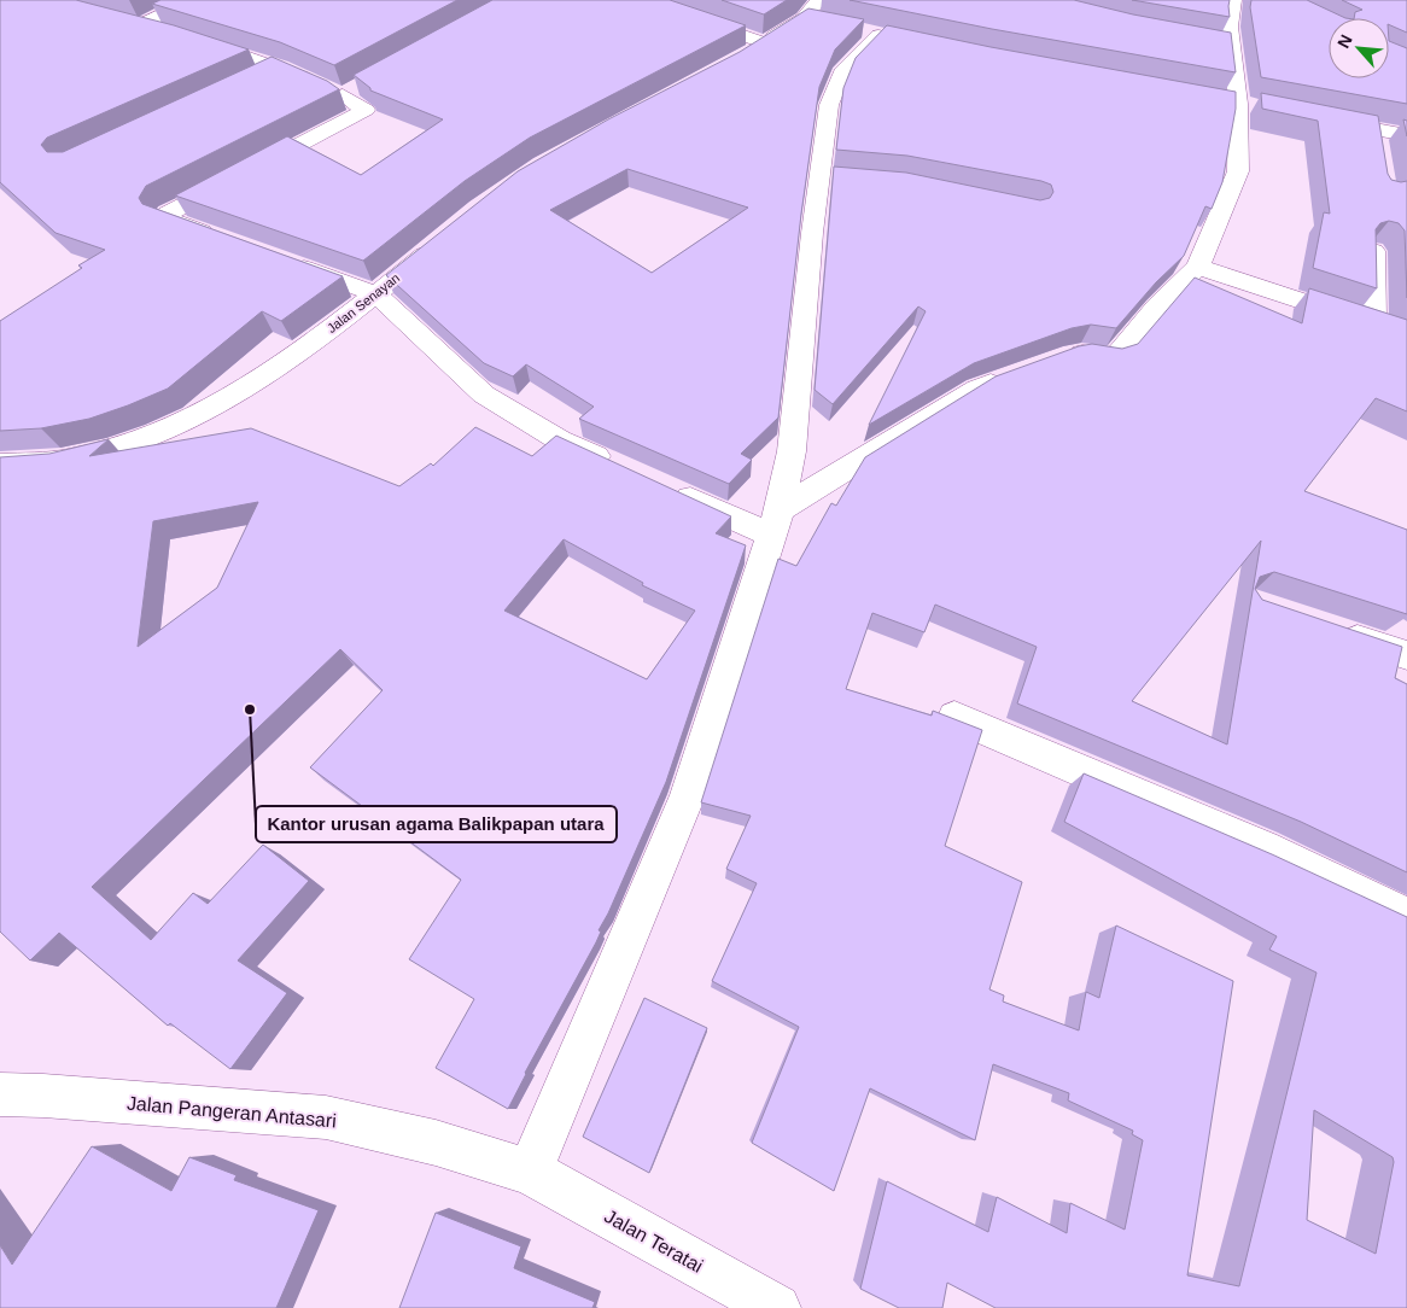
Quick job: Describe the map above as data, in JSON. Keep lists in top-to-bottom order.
{
  "streets": {
    "street": ["Jalan Senayan", "Jalan Pangeran Antasari", "Jalan Teratai"]
  },
  "crossings": [
    ["Jalan Pangeran Antasari", "Jalan Teratai"]
  ],
  "places": ["Kantor urusan agama Balikpapan utara"],
  "north": "top left"
}
